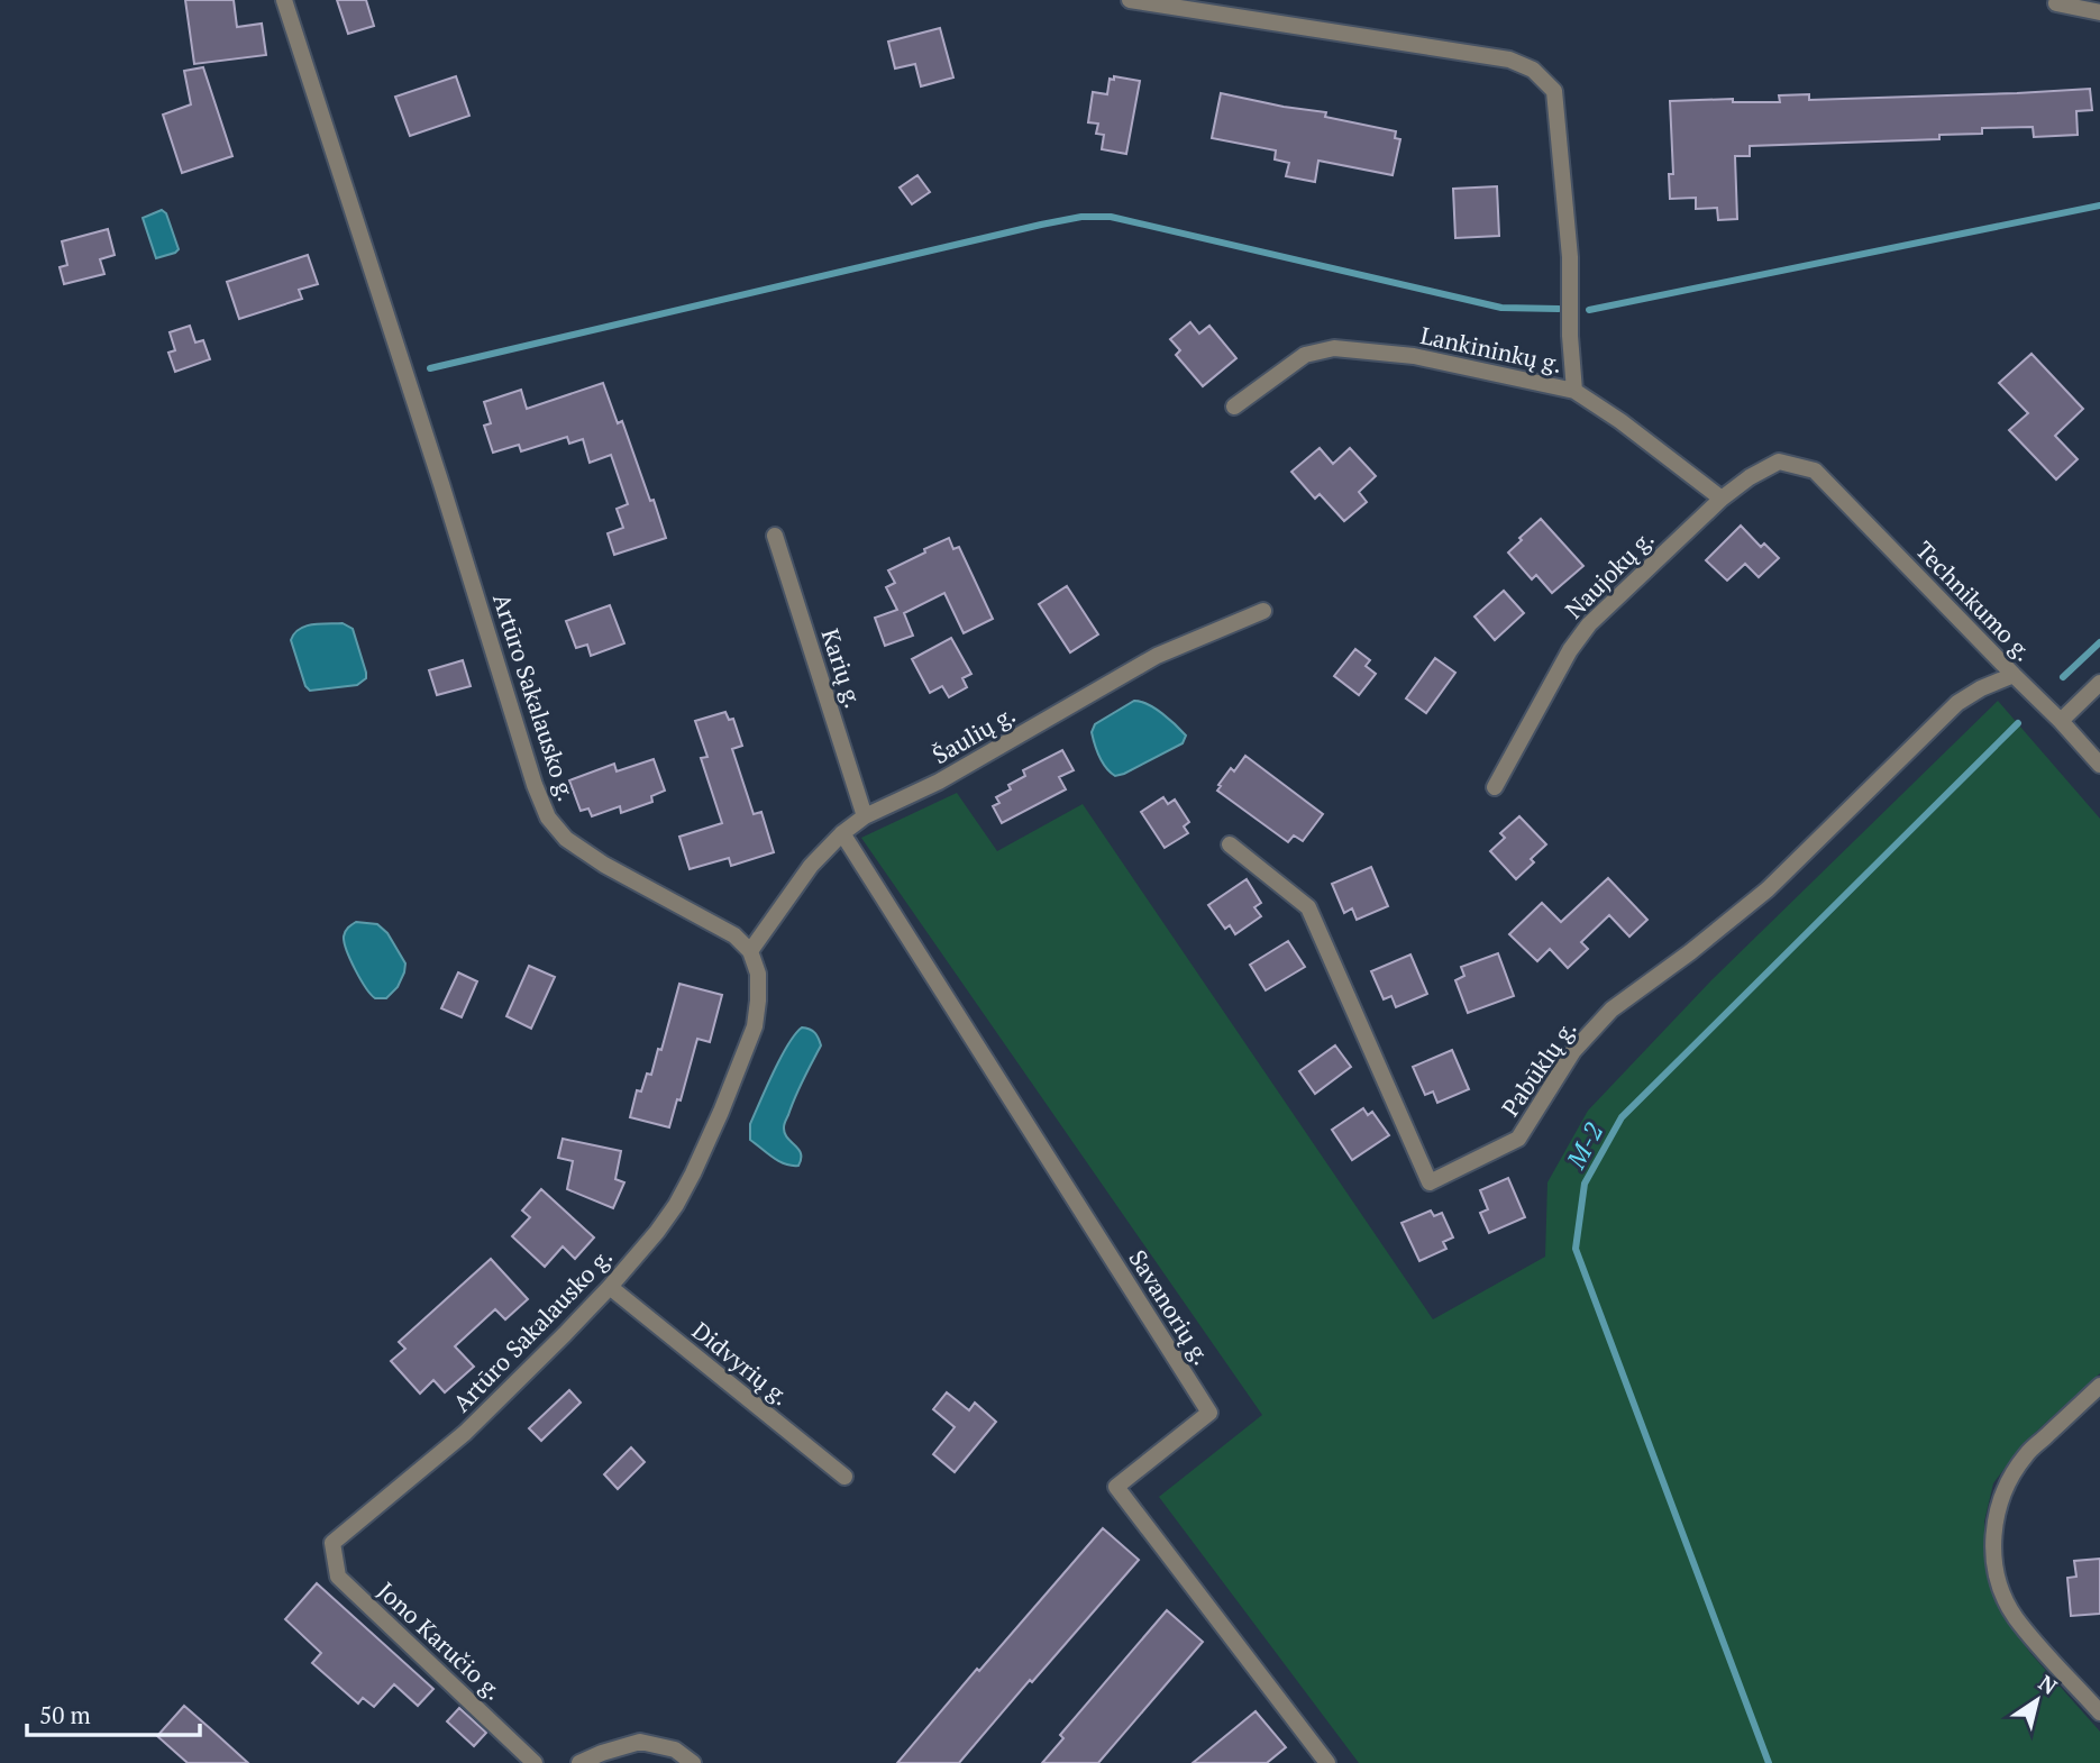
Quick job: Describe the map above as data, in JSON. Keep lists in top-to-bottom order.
{
  "streets": {
    "street": [
      "Lankininkų g.",
      "Naujokų g.",
      "Technikumo g.",
      "Karių g.",
      "Artūro Sakalausko g.",
      "Šaulių g.",
      "Pabūklų g.",
      "Savanorių g.",
      "Didvyrių g.",
      "Jono Karučio g."
    ]
  },
  "crossings": [
    ["Lankininkų g.", "Naujokų g."],
    ["Naujokų g.", "Technikumo g."],
    ["Technikumo g.", "Pabūklų g."],
    ["Karių g.", "Šaulių g."],
    ["Artūro Sakalausko g.", "Šaulių g."],
    ["Artūro Sakalausko g.", "Didvyrių g."],
    ["Artūro Sakalausko g.", "Jono Karučio g."],
    ["Šaulių g.", "Savanorių g."]
  ],
  "water": ["M-2"],
  "scale_bar": "50 m",
  "north": "top right"
}
